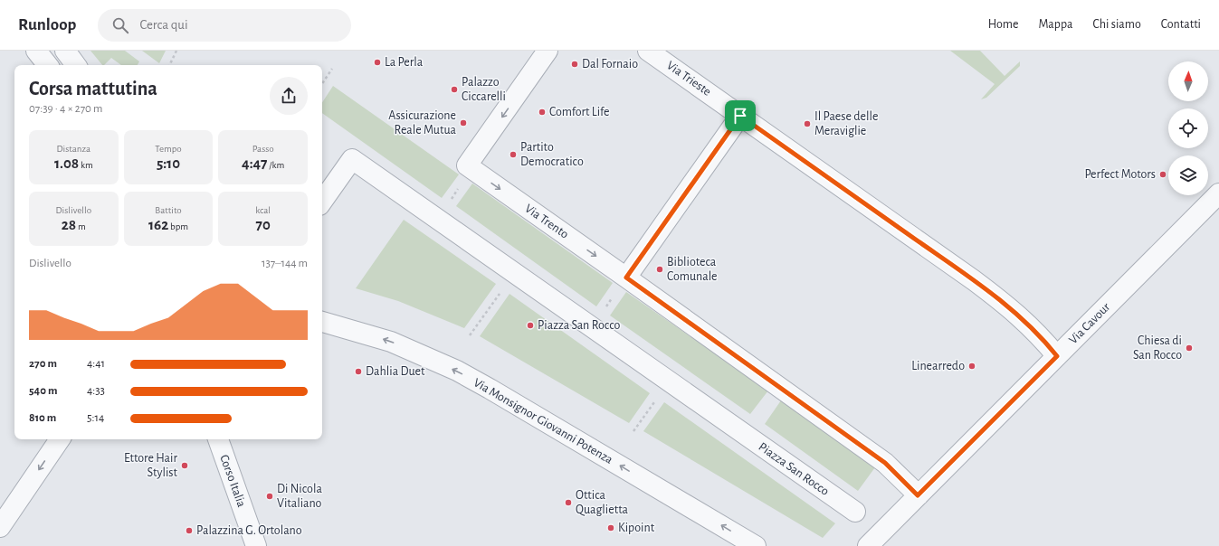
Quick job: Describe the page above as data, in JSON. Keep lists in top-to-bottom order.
{
  "streets": {
    "street": [
      "Via Trieste",
      "Via Trento",
      "Via Cavour",
      "Via Monsignor Giovanni Potenza",
      "Piazza San Rocco",
      "Corso Italia"
    ]
  },
  "crossings": [
    ["Via Trieste", "Via Cavour"],
    ["Via Trento", "Via Cavour"]
  ],
  "one_way": ["Via Monsignor Giovanni Potenza"],
  "places": [
    "La Perla",
    "Dal Fornaio",
    "Palazzo Ciccarelli",
    "Comfort Life",
    "Assicurazione Reale Mutua",
    "Il Paese delle Meraviglie",
    "Partito Democratico",
    "Perfect Motors",
    "Biblioteca Comunale",
    "Piazza San Rocco",
    "Chiesa di San Rocco",
    "Linearredo",
    "Dahlia Duet",
    "Ettore Hair Stylist",
    "Di Nicola Vitaliano",
    "Ottica Quaglietta",
    "Kipoint",
    "Palazzina G. Ortolano"
  ],
  "north": "top",
  "page": {
    "header": "Runloop",
    "search": "Cerca qui",
    "nav": [
      "Home",
      "Mappa",
      "Chi siamo",
      "Contatti"
    ],
    "heading": ["Corsa mattutina", "07:39 · 4 × 270 m"],
    "stats": [
      ["Distanza", "1.08 km"],
      ["Tempo", "5:10"],
      ["Passo", "4:47 /km"],
      ["Dislivello", "28 m"],
      ["Battito", "162 bpm"],
      ["kcal", "70"]
    ],
    "chart": ["Dislivello", "137–144 m"],
    "list": [
      {
        "name": "270 m",
        "note": "4:41"
      },
      {
        "name": "540 m",
        "note": "4:33"
      },
      {
        "name": "810 m",
        "note": "5:14"
      }
    ]
  }
}
